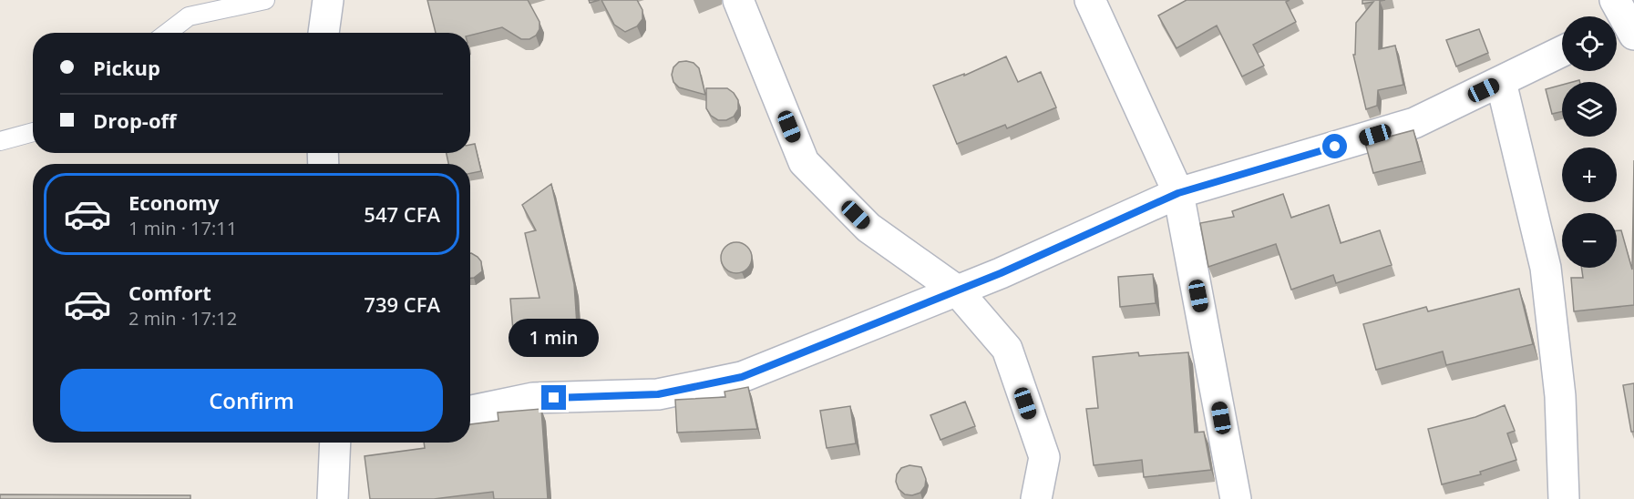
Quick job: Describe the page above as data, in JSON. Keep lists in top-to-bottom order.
{
  "page": {
    "map_buttons": ["+", "−"],
    "banner": ["Pickup", "Drop-off"],
    "list": [
      {
        "name": "Economy",
        "note": "1 min · 17:11",
        "value": "547 CFA"
      },
      {
        "name": "Comfort",
        "note": "2 min · 17:12",
        "value": "739 CFA"
      }
    ],
    "bubble": "1 min",
    "buttons": "Confirm"
  }
}
